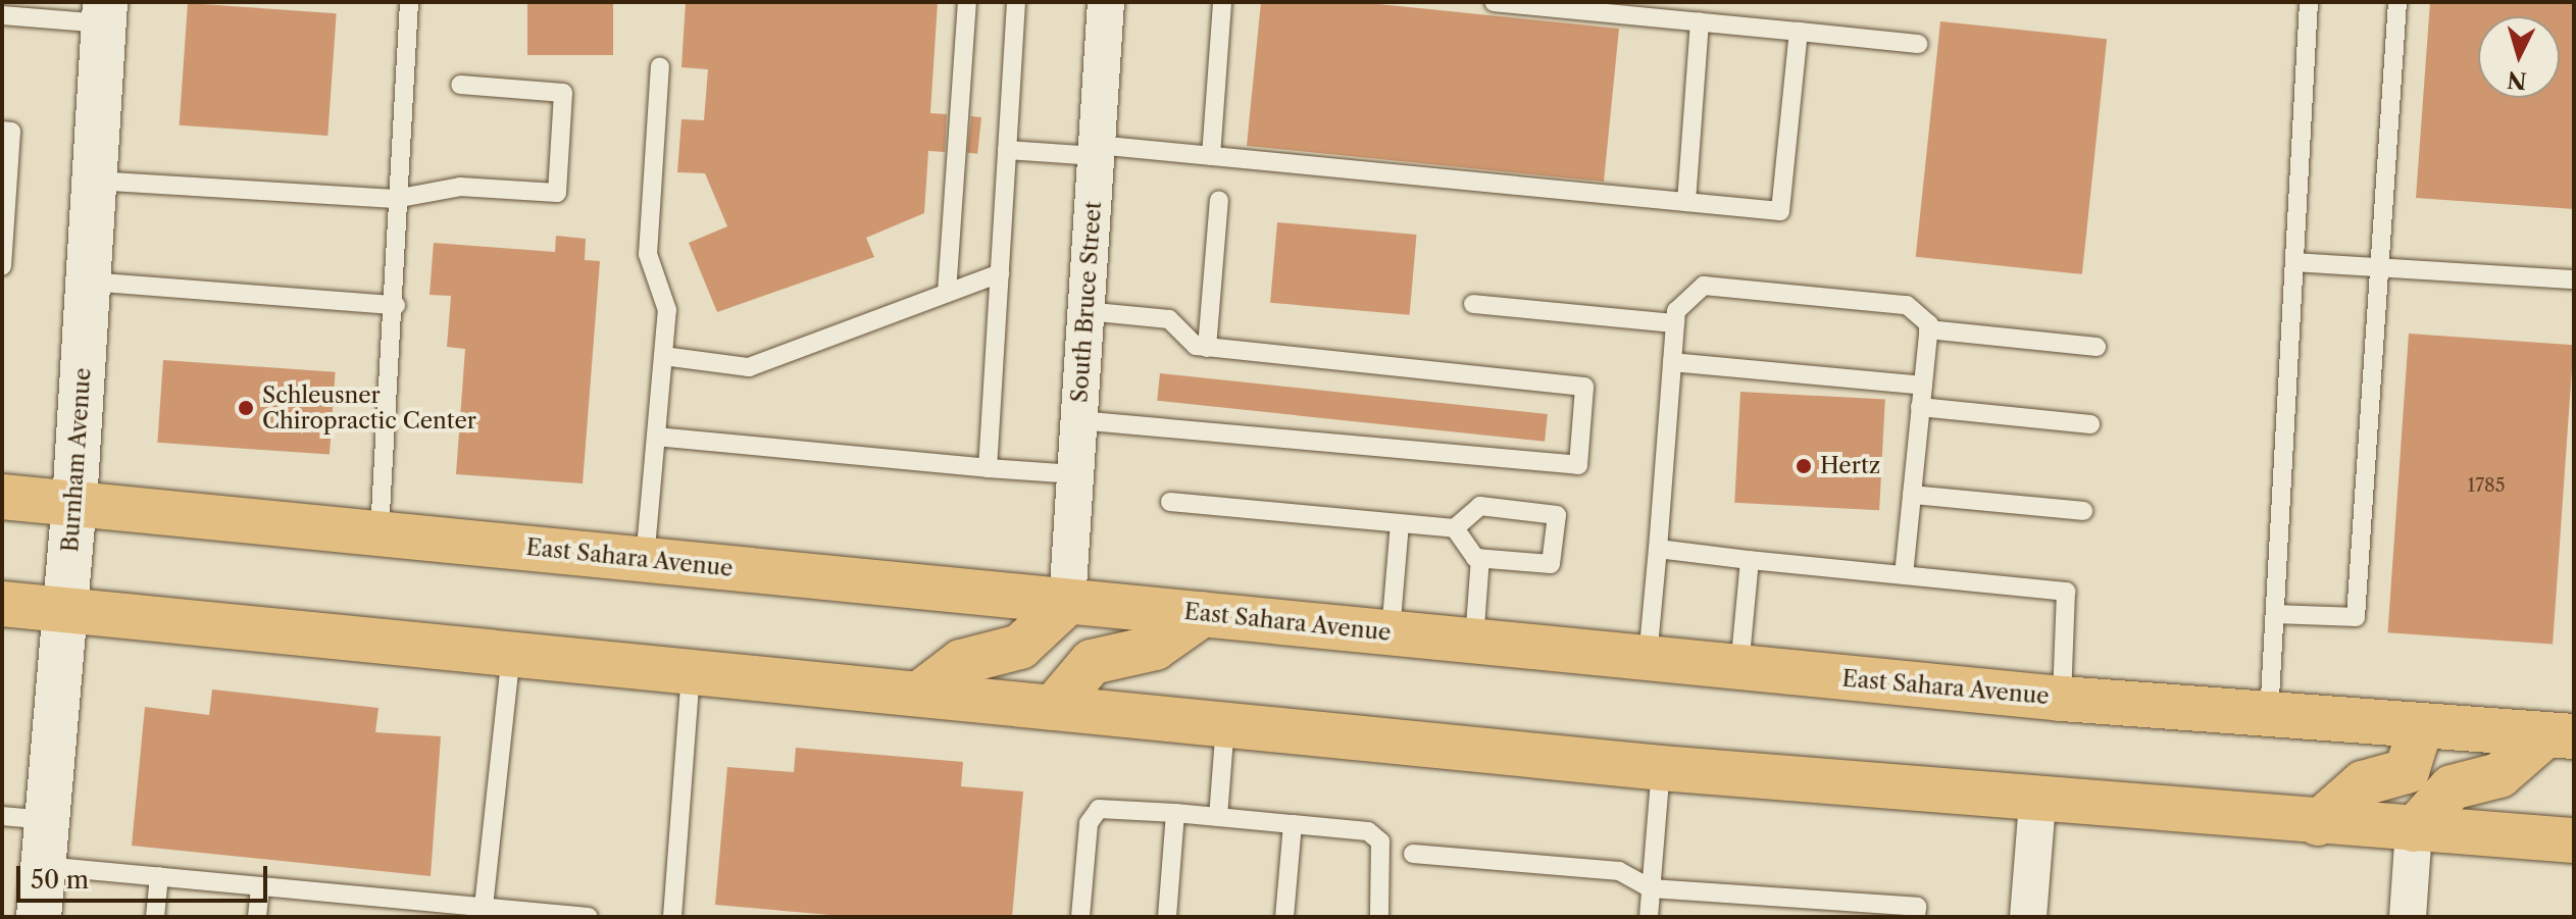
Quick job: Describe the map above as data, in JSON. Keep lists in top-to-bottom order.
{
  "streets": {
    "main road": ["East Sahara Avenue"],
    "street": ["South Bruce Street", "Burnham Avenue"]
  },
  "crossings": [
    ["South Bruce Street", "East Sahara Avenue"],
    ["Burnham Avenue", "East Sahara Avenue"]
  ],
  "places": ["Schleusner Chiropractic Center", "Hertz"],
  "house_numbers": ["1785"],
  "scale_bar": "50 m",
  "north": "bottom"
}
